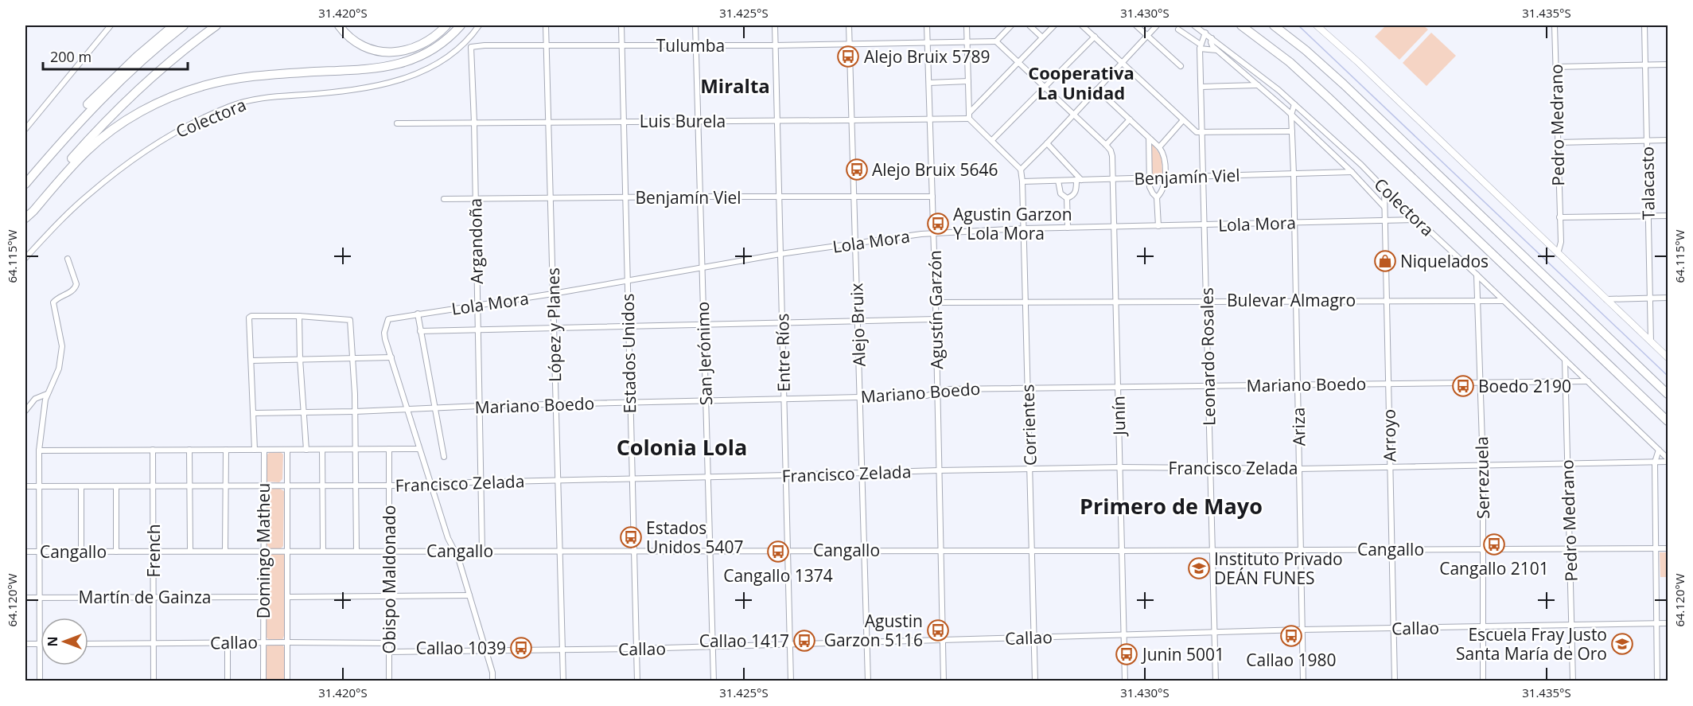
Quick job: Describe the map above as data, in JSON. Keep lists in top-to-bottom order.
{
  "streets": {
    "street": [
      "Tulumba",
      "Colectora",
      "Luis Burela",
      "Pedro Medrano",
      "Benjamín Viel",
      "Talacasto",
      "Lola Mora",
      "Argandoña",
      "Bulevar Almagro",
      "Agustín Garzón",
      "López y Planes",
      "Alejo Bruix",
      "Entre Ríos",
      "Estados Unidos",
      "San Jerónimo",
      "Leonardo Rosales",
      "Mariano Boedo",
      "Junín",
      "Corrientes",
      "Ariza",
      "Arroyo",
      "Francisco Zelada",
      "Serrezuela",
      "Cangallo",
      "French",
      "Domingo Matheu",
      "Obispo Maldonado",
      "Martín de Gainza",
      "Callao"
    ]
  },
  "crossings": [
    ["Tulumba", "Argandoña"],
    ["Tulumba", "Agustín Garzón"],
    ["Tulumba", "López y Planes"],
    ["Tulumba", "Alejo Bruix"],
    ["Tulumba", "Entre Ríos"],
    ["Tulumba", "Estados Unidos"],
    ["Tulumba", "San Jerónimo"],
    ["Colectora", "Pedro Medrano"],
    ["Colectora", "Lola Mora"],
    ["Colectora", "Bulevar Almagro"],
    ["Colectora", "Leonardo Rosales"],
    ["Colectora", "Mariano Boedo"],
    ["Colectora", "Ariza"],
    ["Colectora", "Arroyo"],
    ["Colectora", "Francisco Zelada"],
    ["Colectora", "Serrezuela"],
    ["Luis Burela", "Argandoña"],
    ["Luis Burela", "Agustín Garzón"],
    ["Luis Burela", "López y Planes"],
    ["Luis Burela", "Alejo Bruix"],
    ["Luis Burela", "Entre Ríos"],
    ["Luis Burela", "Estados Unidos"],
    ["Luis Burela", "San Jerónimo"],
    ["Pedro Medrano", "Mariano Boedo"],
    ["Pedro Medrano", "Francisco Zelada"],
    ["Pedro Medrano", "Cangallo"],
    ["Pedro Medrano", "Callao"],
    ["Benjamín Viel", "Argandoña"],
    ["Benjamín Viel", "Agustín Garzón"],
    ["Benjamín Viel", "López y Planes"],
    ["Benjamín Viel", "Alejo Bruix"],
    ["Benjamín Viel", "Entre Ríos"],
    ["Benjamín Viel", "Estados Unidos"],
    ["Benjamín Viel", "San Jerónimo"],
    ["Benjamín Viel", "Leonardo Rosales"],
    ["Benjamín Viel", "Junín"],
    ["Benjamín Viel", "Corrientes"],
    ["Benjamín Viel", "Ariza"],
    ["Lola Mora", "Argandoña"],
    ["Lola Mora", "Agustín Garzón"],
    ["Lola Mora", "López y Planes"],
    ["Lola Mora", "Alejo Bruix"],
    ["Lola Mora", "Entre Ríos"],
    ["Lola Mora", "Estados Unidos"],
    ["Lola Mora", "San Jerónimo"],
    ["Lola Mora", "Leonardo Rosales"],
    ["Lola Mora", "Junín"],
    ["Lola Mora", "Corrientes"],
    ["Lola Mora", "Ariza"],
    ["Lola Mora", "Arroyo"],
    ["Argandoña", "Mariano Boedo"],
    ["Argandoña", "Francisco Zelada"],
    ["Argandoña", "Cangallo"],
    ["Bulevar Almagro", "Agustín Garzón"],
    ["Bulevar Almagro", "Leonardo Rosales"],
    ["Bulevar Almagro", "Junín"],
    ["Bulevar Almagro", "Corrientes"],
    ["Bulevar Almagro", "Ariza"],
    ["Bulevar Almagro", "Arroyo"],
    ["Bulevar Almagro", "Serrezuela"],
    ["Agustín Garzón", "Mariano Boedo"],
    ["Agustín Garzón", "Francisco Zelada"],
    ["Agustín Garzón", "Cangallo"],
    ["Agustín Garzón", "Callao"],
    ["López y Planes", "Mariano Boedo"],
    ["López y Planes", "Francisco Zelada"],
    ["López y Planes", "Cangallo"],
    ["López y Planes", "Callao"],
    ["Alejo Bruix", "Mariano Boedo"],
    ["Alejo Bruix", "Francisco Zelada"],
    ["Alejo Bruix", "Cangallo"],
    ["Alejo Bruix", "Callao"],
    ["Entre Ríos", "Mariano Boedo"],
    ["Entre Ríos", "Francisco Zelada"],
    ["Entre Ríos", "Cangallo"],
    ["Entre Ríos", "Callao"],
    ["Estados Unidos", "Mariano Boedo"],
    ["Estados Unidos", "Francisco Zelada"],
    ["Estados Unidos", "Cangallo"],
    ["Estados Unidos", "Callao"],
    ["San Jerónimo", "Mariano Boedo"],
    ["San Jerónimo", "Francisco Zelada"],
    ["San Jerónimo", "Cangallo"],
    ["San Jerónimo", "Callao"],
    ["Leonardo Rosales", "Mariano Boedo"],
    ["Leonardo Rosales", "Francisco Zelada"],
    ["Leonardo Rosales", "Cangallo"],
    ["Leonardo Rosales", "Callao"],
    ["Mariano Boedo", "Junín"],
    ["Mariano Boedo", "Corrientes"],
    ["Mariano Boedo", "Ariza"],
    ["Mariano Boedo", "Arroyo"],
    ["Mariano Boedo", "Serrezuela"],
    ["Junín", "Francisco Zelada"],
    ["Junín", "Cangallo"],
    ["Junín", "Callao"],
    ["Corrientes", "Francisco Zelada"],
    ["Corrientes", "Cangallo"],
    ["Corrientes", "Callao"],
    ["Ariza", "Francisco Zelada"],
    ["Ariza", "Cangallo"],
    ["Ariza", "Callao"],
    ["Arroyo", "Francisco Zelada"],
    ["Arroyo", "Cangallo"],
    ["Arroyo", "Callao"],
    ["Francisco Zelada", "Serrezuela"],
    ["Francisco Zelada", "French"],
    ["Francisco Zelada", "Domingo Matheu"],
    ["Francisco Zelada", "Obispo Maldonado"],
    ["Serrezuela", "Cangallo"],
    ["Serrezuela", "Callao"],
    ["Cangallo", "French"],
    ["Cangallo", "Domingo Matheu"],
    ["Cangallo", "Obispo Maldonado"],
    ["French", "Martín de Gainza"],
    ["French", "Callao"],
    ["Domingo Matheu", "Martín de Gainza"],
    ["Domingo Matheu", "Callao"],
    ["Obispo Maldonado", "Callao"]
  ],
  "districts": [
    "Cooperativa La Unidad",
    "Miralta",
    "Colonia Lola",
    "Primero de Mayo"
  ],
  "places": {
    "bus stop": [
      "Alejo Bruix 5789",
      "Alejo Bruix 5646",
      "Agustin Garzon Y Lola Mora",
      "Boedo 2190",
      "Estados Unidos 5407",
      "Cangallo 2101",
      "Cangallo 1374",
      "Agustin Garzon 5116",
      "Callao 1980",
      "Callao 1417",
      "Callao 1039",
      "Junin 5001"
    ],
    "shop": ["Niquelados"],
    "school or university": ["Instituto Privado DEÁN FUNES", "Escuela Fray Justo Santa María de Oro"]
  },
  "scale_bar": "200 m",
  "north": "left",
  "coordinates": [
    "31.420°S",
    "31.425°S",
    "31.430°S",
    "31.435°S",
    "64.115°W",
    "64.120°W"
  ]
}
